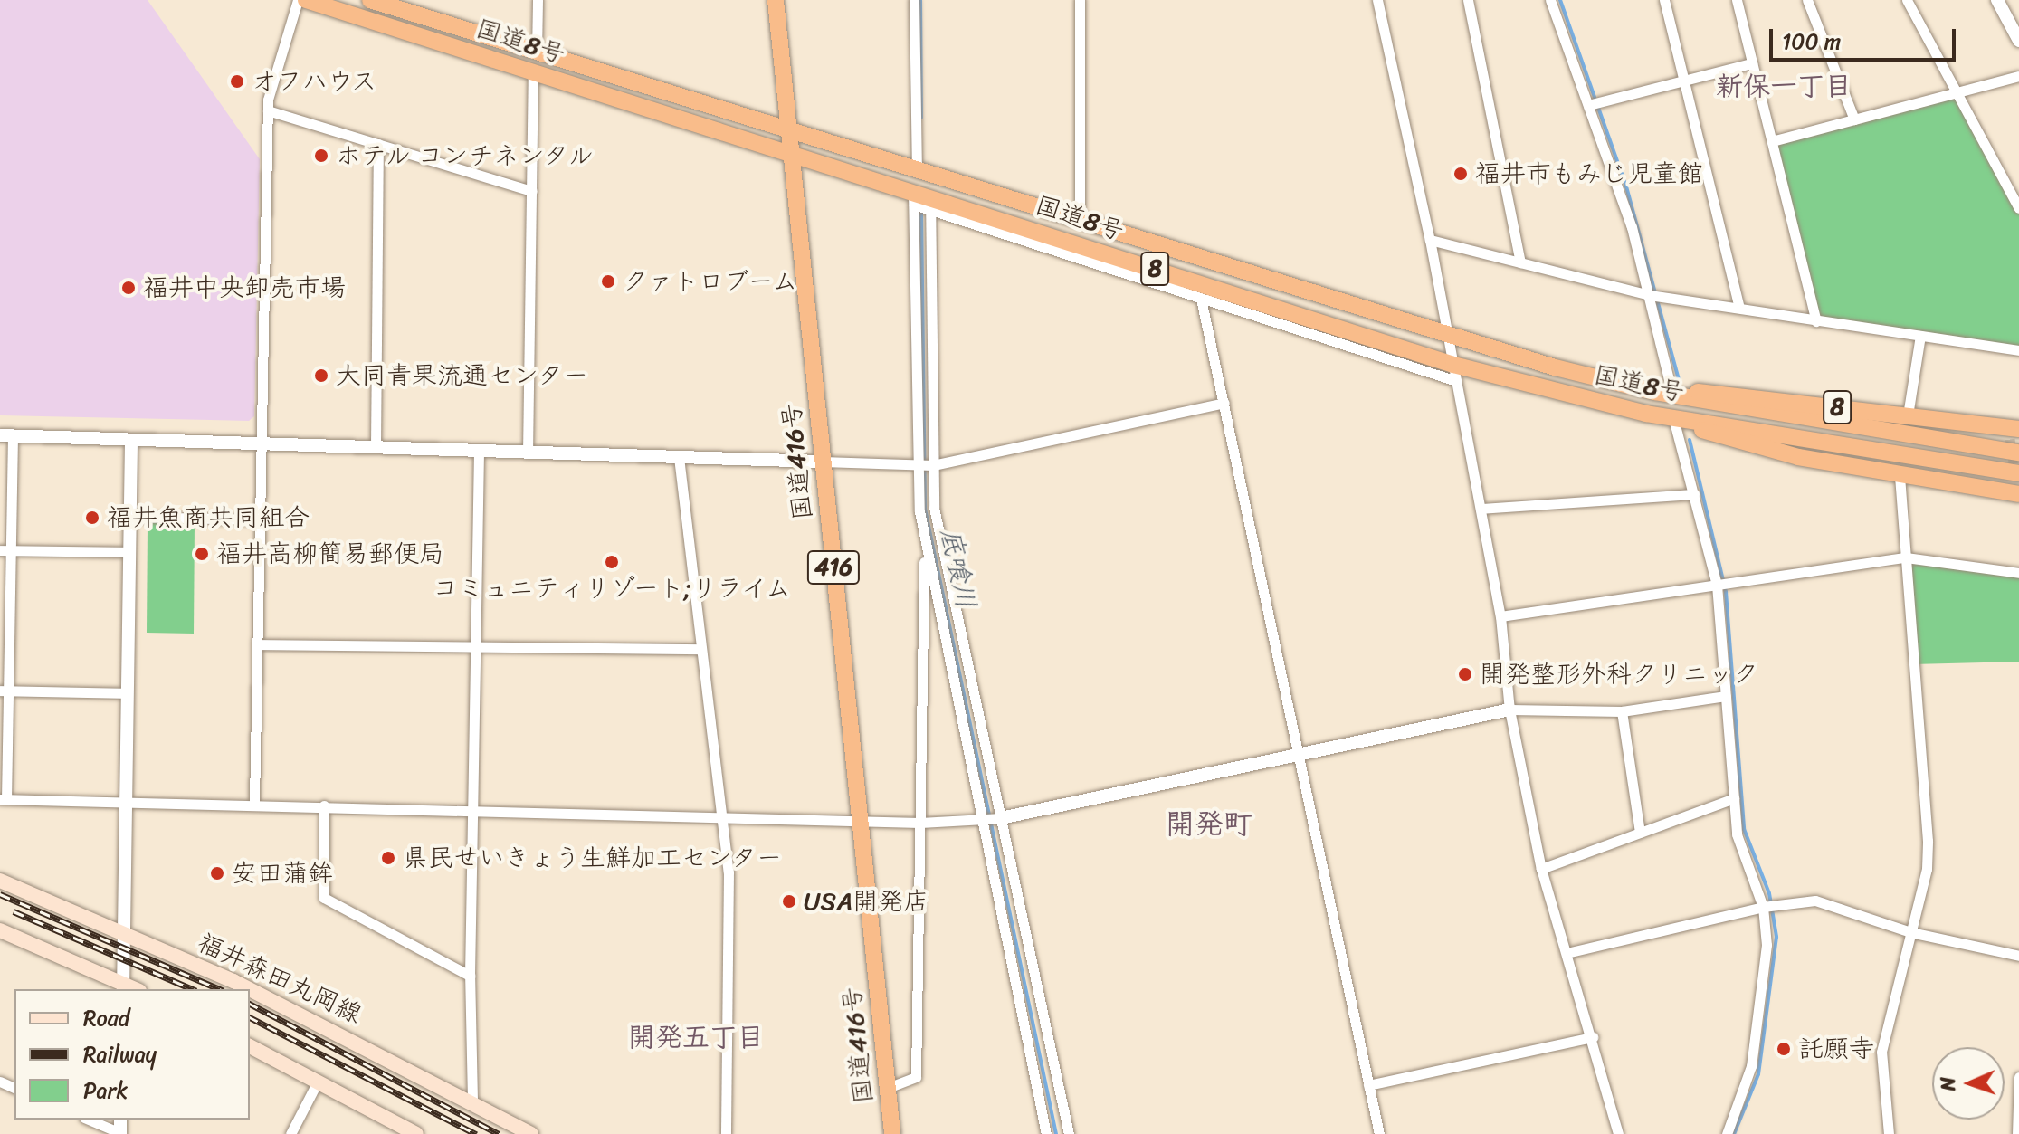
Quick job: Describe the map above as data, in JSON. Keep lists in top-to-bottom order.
{
  "streets": {
    "highway": [
      "国道8号",
      "8",
      "国道416号",
      "416"
    ],
    "main road": ["福井森田丸岡線"]
  },
  "crossings": [
    ["国道8号", "8"],
    ["国道8号", "国道416号"]
  ],
  "districts": ["新保一丁目", "開発町", "開発五丁目"],
  "water": ["底喰川"],
  "places": [
    "オフハウス",
    "ホテル コンチネンタル",
    "福井市もみじ児童館",
    "クァトロブーム",
    "福井中央卸売市場",
    "大同青果流通センター",
    "福井魚商共同組合",
    "福井高柳簡易郵便局",
    "コミュニティリゾート;リライム",
    "開発整形外科クリニック",
    "県民せいきょう生鮮加工センター",
    "安田蒲鉾",
    "USA開発店",
    "託願寺"
  ],
  "legend": ["Road", "Railway", "Park"],
  "scale_bar": "100 m",
  "north": "left"
}
